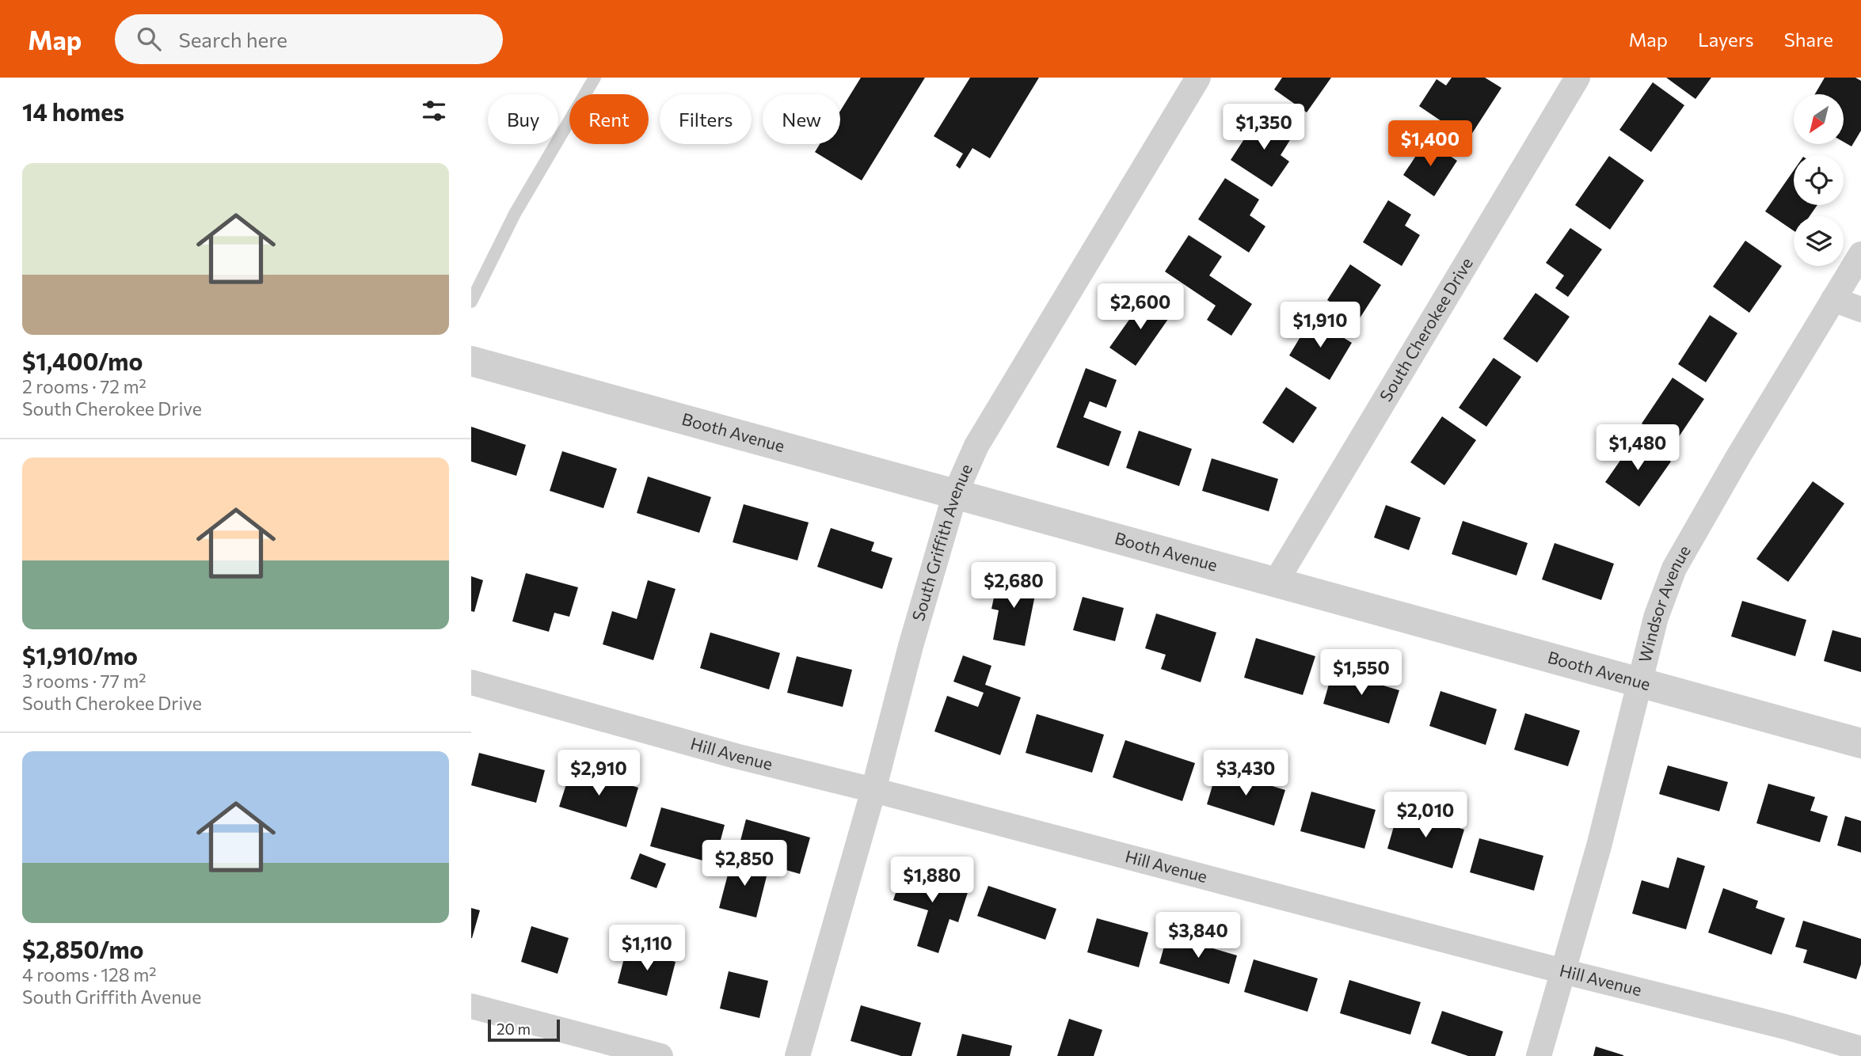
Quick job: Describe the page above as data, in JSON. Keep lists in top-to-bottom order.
{
  "streets": {
    "street": [
      "South Cherokee Drive",
      "Booth Avenue",
      "South Griffith Avenue",
      "Windsor Avenue",
      "Hill Avenue"
    ]
  },
  "crossings": [
    ["South Cherokee Drive", "Booth Avenue"],
    ["Booth Avenue", "South Griffith Avenue"],
    ["Booth Avenue", "Windsor Avenue"],
    ["South Griffith Avenue", "Hill Avenue"],
    ["Windsor Avenue", "Hill Avenue"]
  ],
  "scale_bar": "20 m",
  "north": "bottom left",
  "page": {
    "header": "Map",
    "search": "Search here",
    "nav": ["Map", "Layers", "Share"],
    "heading": "14 homes",
    "chip": [
      "Buy",
      "Rent",
      "Filters",
      "New"
    ],
    "price": [
      "$1,350",
      "$1,400",
      "$2,600",
      "$1,910",
      "$1,480",
      "$2,680",
      "$1,550",
      "$2,910",
      "$3,430",
      "$2,010",
      "$2,850",
      "$1,880",
      "$3,840",
      "$1,110"
    ],
    "list": [
      {
        "name": "$1,400/mo",
        "note": "2 rooms · 72 m² · South Cherokee Drive"
      },
      {
        "name": "$1,910/mo",
        "note": "3 rooms · 77 m² · South Cherokee Drive"
      },
      {
        "name": "$2,850/mo",
        "note": "4 rooms · 128 m² · South Griffith Avenue"
      }
    ],
    "scale": "20 m"
  }
}
